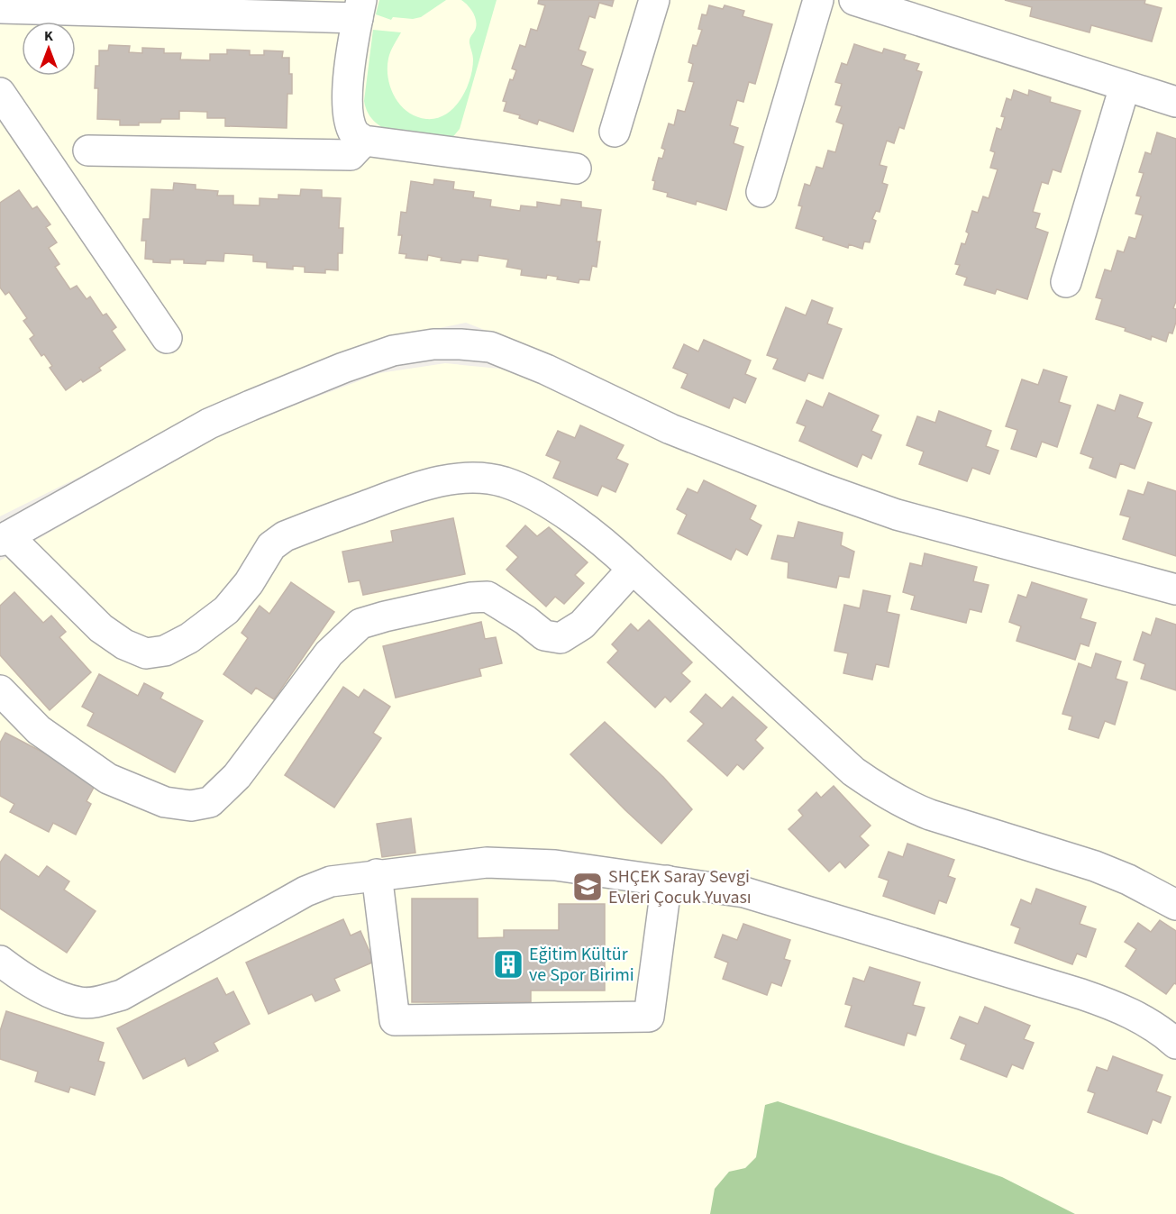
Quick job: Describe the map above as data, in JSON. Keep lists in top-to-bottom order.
{
  "places": {
    "school or university": ["SHÇEK Saray Sevgi Evleri Çocuk Yuvası"],
    "building": ["Eğitim Kültür ve Spor Birimi"]
  },
  "north": "top"
}
